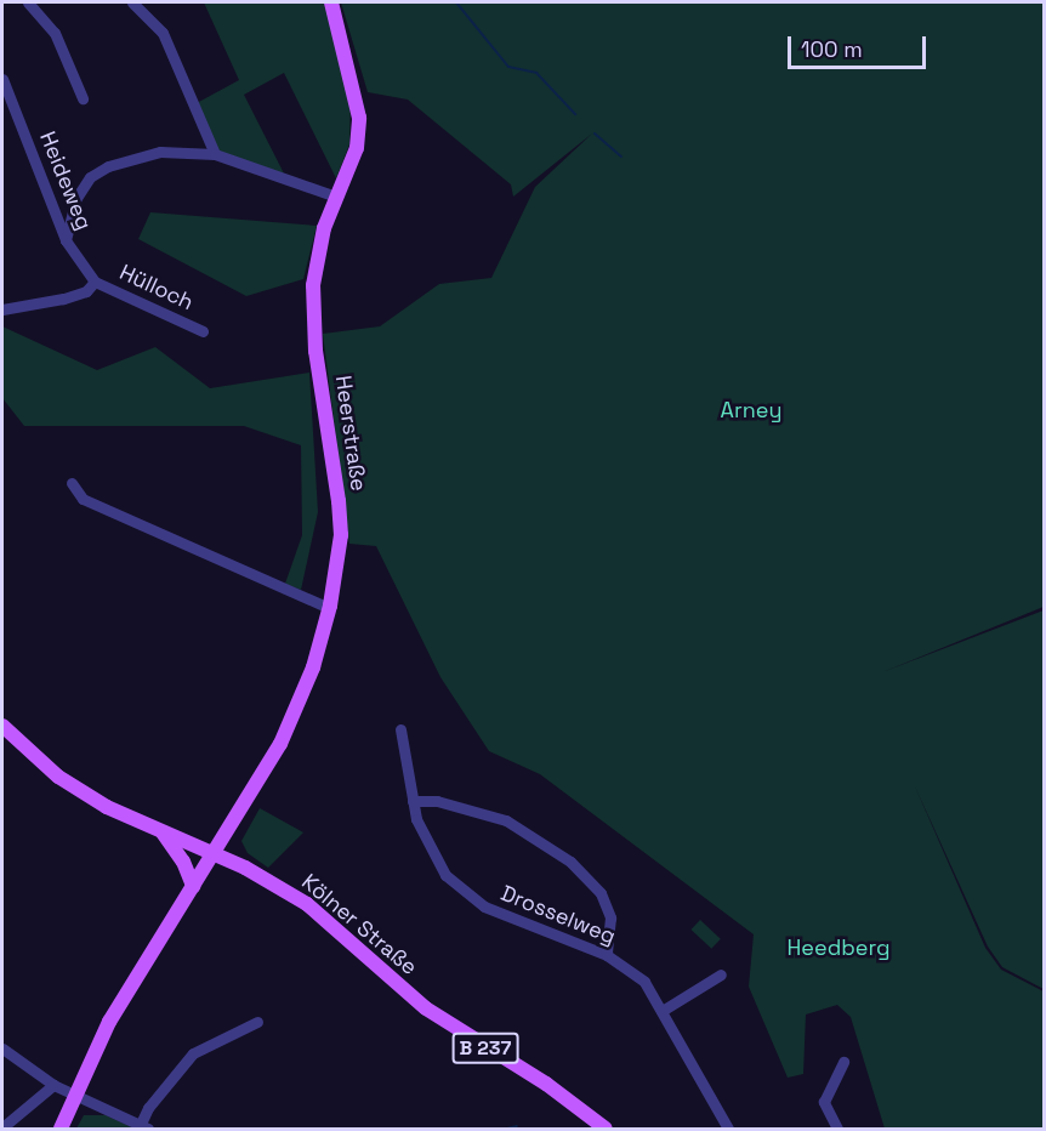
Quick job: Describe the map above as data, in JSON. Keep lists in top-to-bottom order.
{
  "streets": {
    "main road": ["Heerstraße", "Kölner Straße", "B 237"],
    "street": ["Heideweg", "Hülloch", "Drosselweg"]
  },
  "crossings": [
    ["Heideweg", "Hülloch"],
    ["Heerstraße", "Kölner Straße"]
  ],
  "parks": ["Arney", "Heedberg"],
  "scale_bar": "100 m"
}
